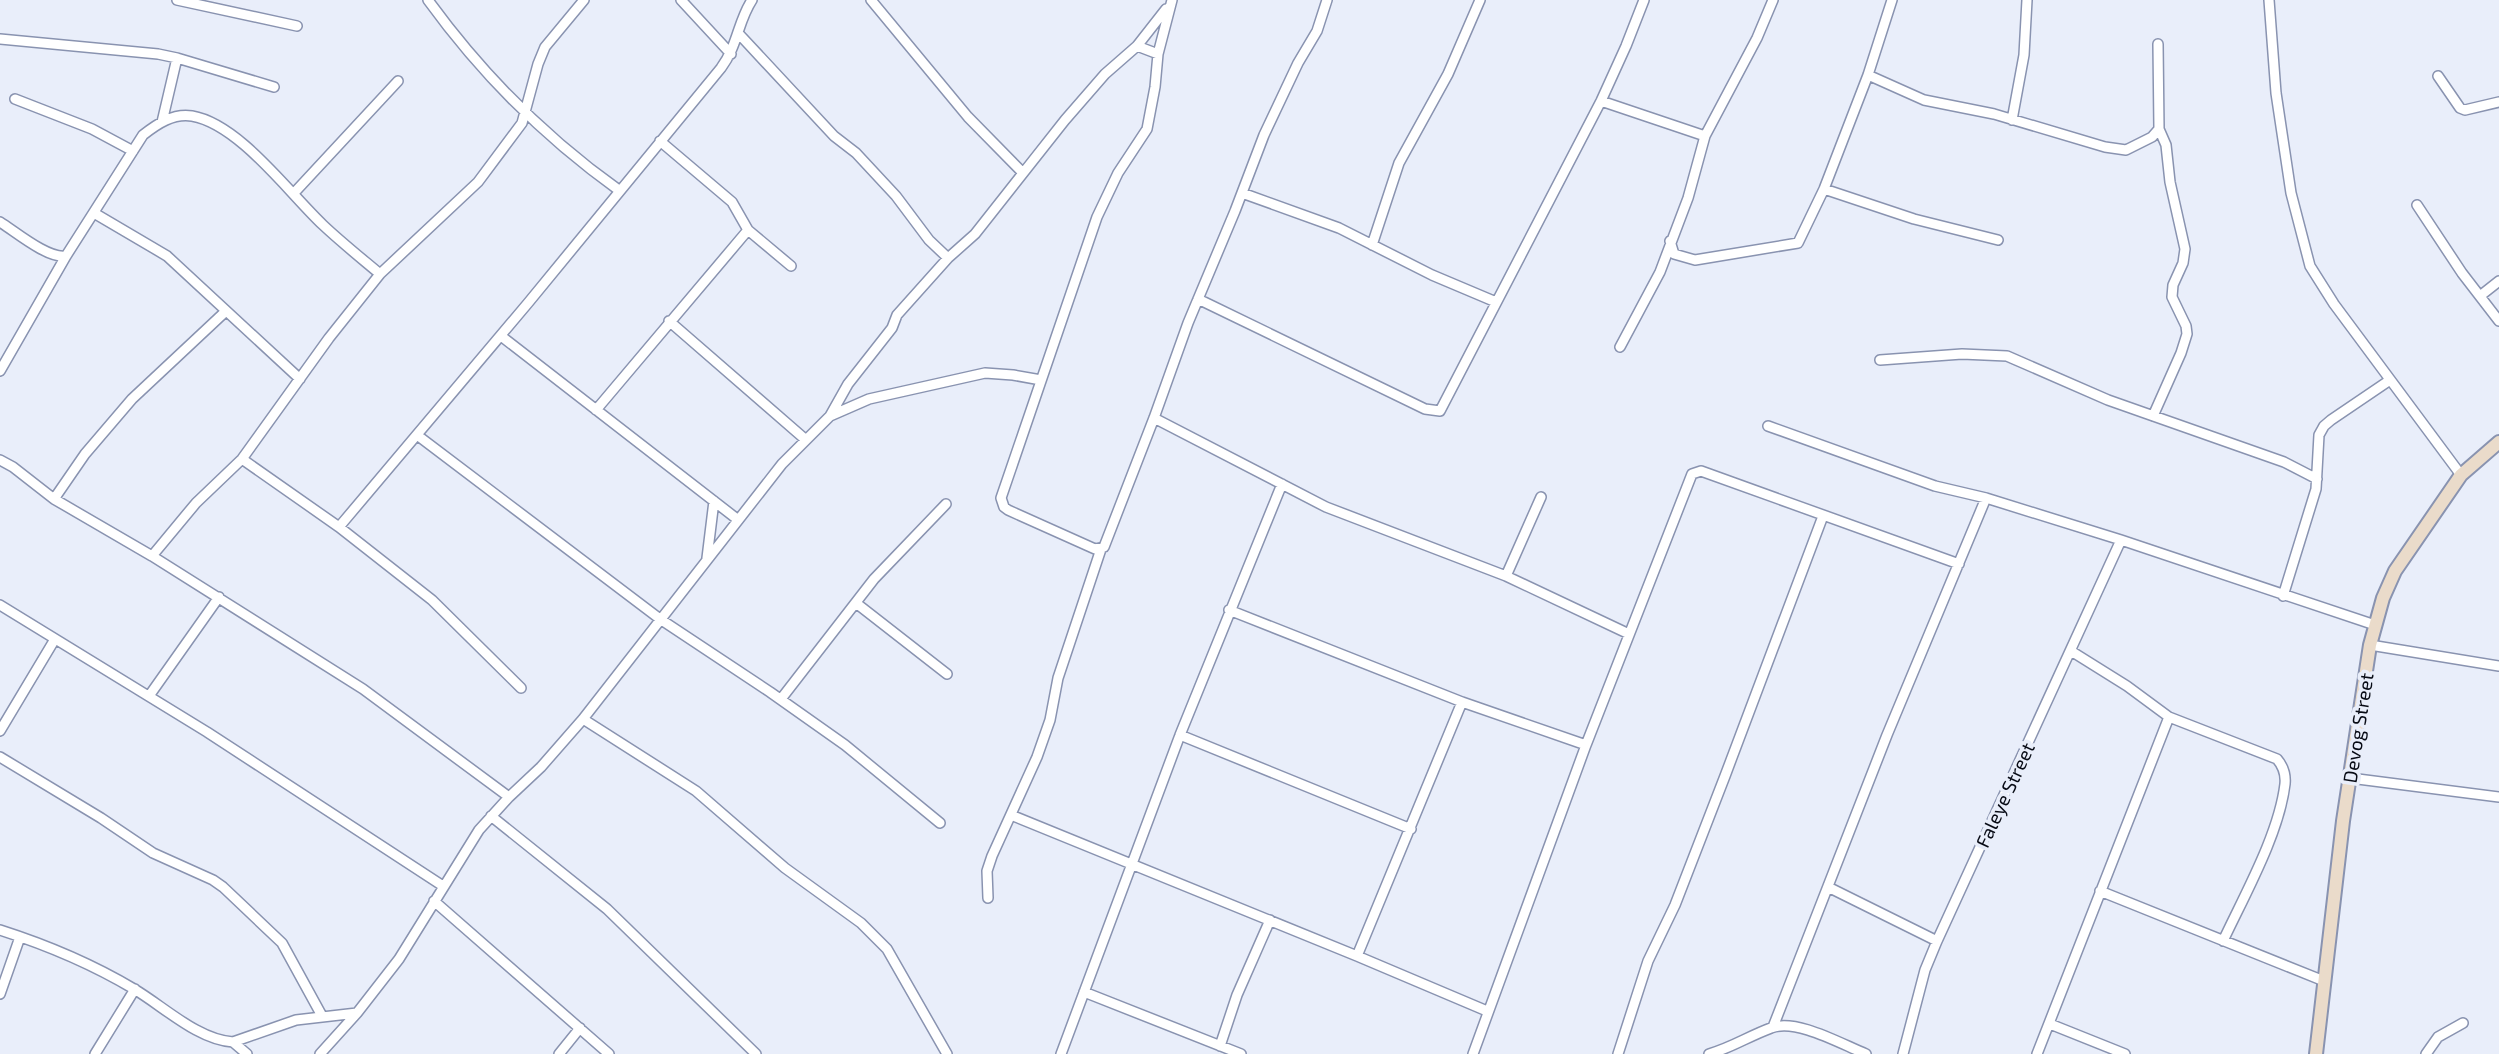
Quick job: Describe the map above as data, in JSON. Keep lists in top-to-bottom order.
{
  "streets": {
    "street": ["Devog Street", "Faleye Street"]
  }
}
